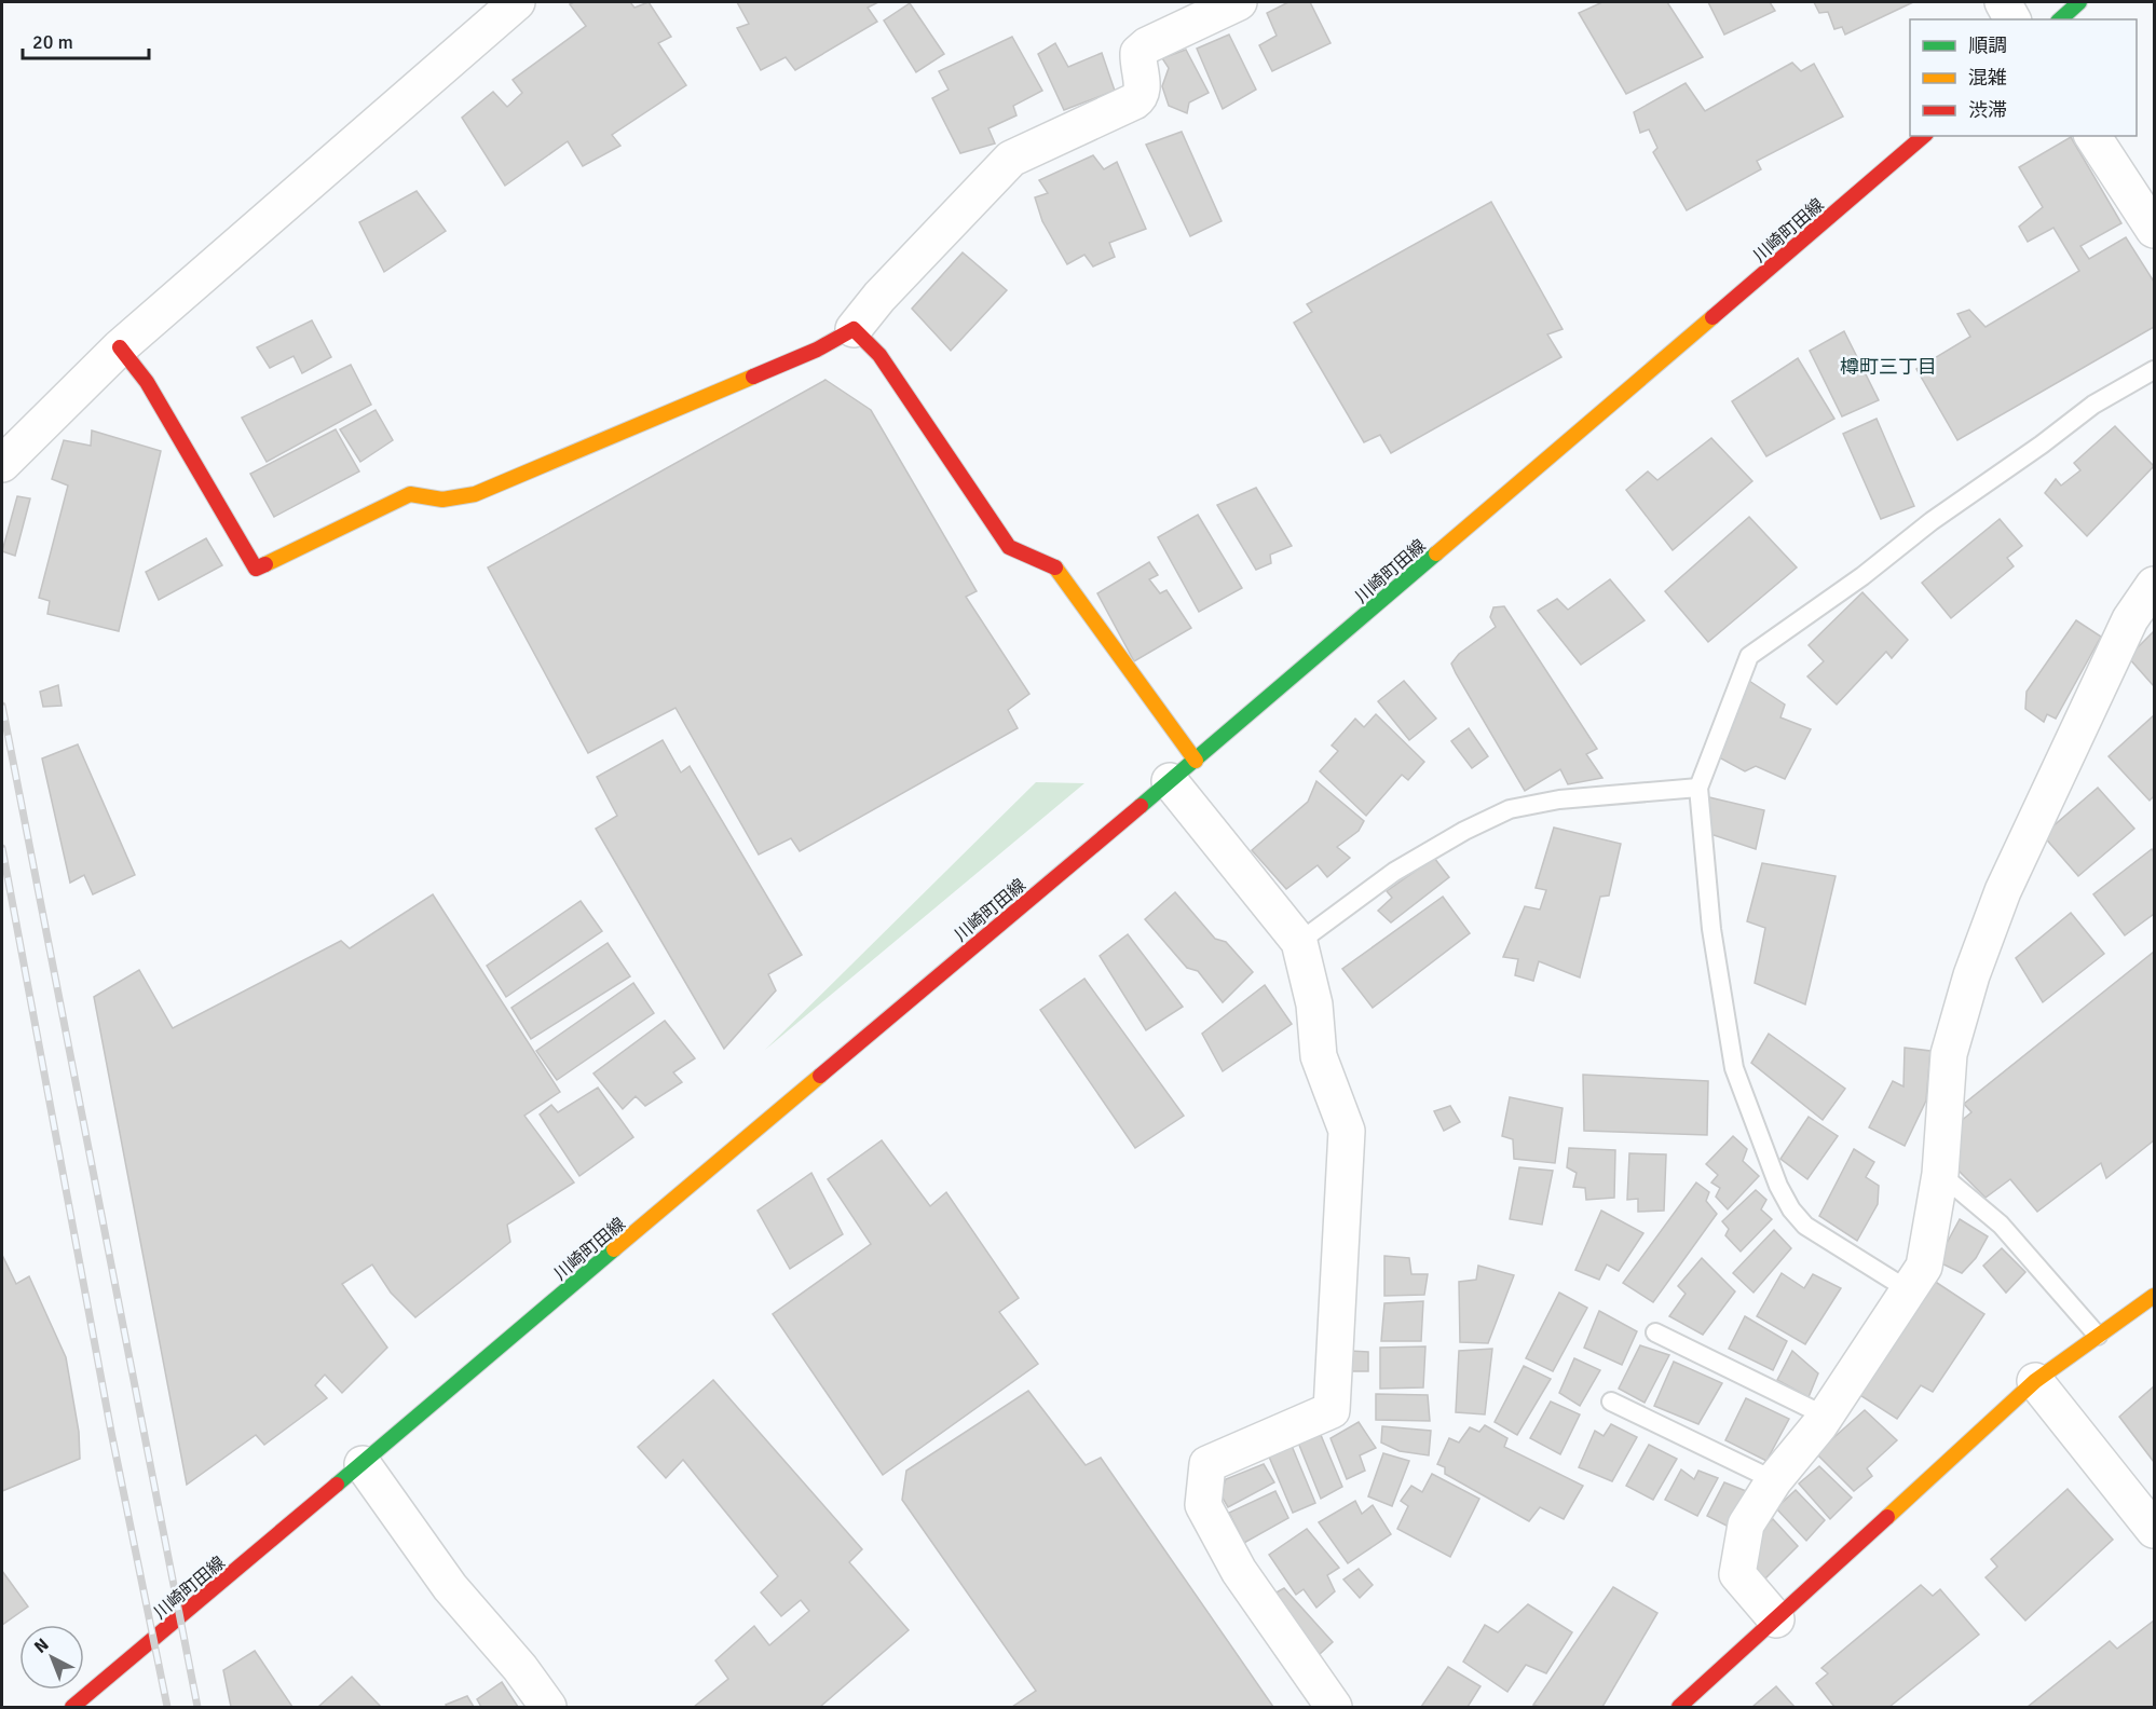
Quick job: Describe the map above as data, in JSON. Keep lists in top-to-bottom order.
{
  "streets": {
    "main road": ["川崎町田線"]
  },
  "districts": ["樽町三丁目"],
  "legend": ["順調", "混雑", "渋滞"],
  "scale_bar": "20 m",
  "north": "top left"
}
